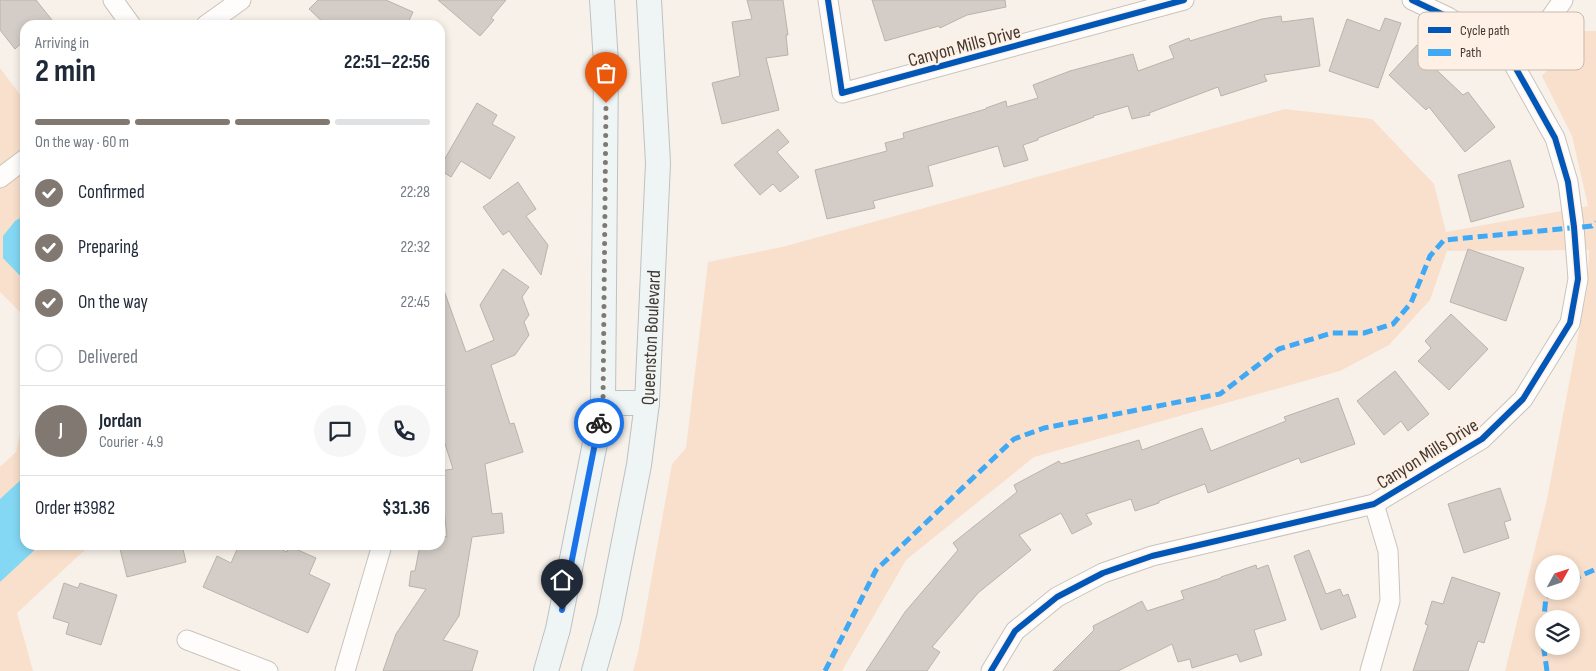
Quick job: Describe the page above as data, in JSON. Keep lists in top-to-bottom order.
{
  "streets": {
    "main road": ["Queenston Boulevard"],
    "street": ["Canyon Mills Drive"]
  },
  "legend": ["Cycle path", "Path"],
  "north": "top right",
  "page": {
    "heading": ["2 min", "Arriving in", "22:51–22:56"],
    "panel": [
      "Jordan",
      "Courier · 4.9",
      "Order #3982",
      "$31.36"
    ],
    "bar": "On the way · 60 m",
    "list": [
      ["Confirmed", "22:28"],
      ["Preparing", "22:32"],
      ["On the way", "22:45"],
      "Delivered"
    ],
    "round": "J"
  }
}
